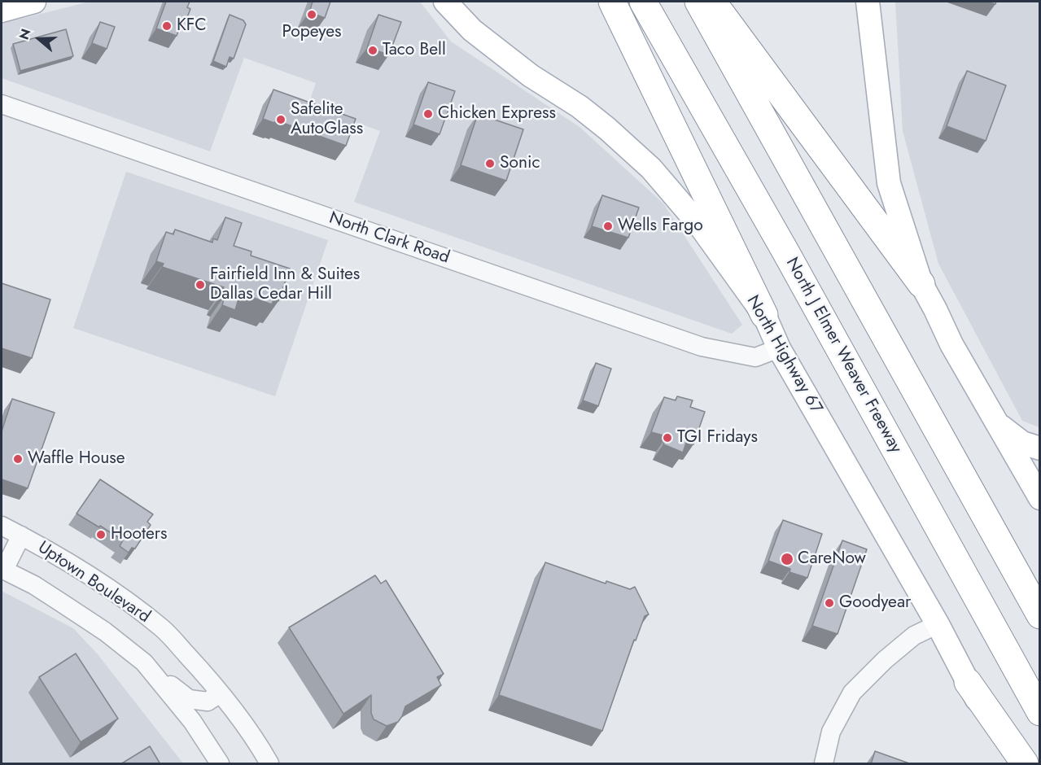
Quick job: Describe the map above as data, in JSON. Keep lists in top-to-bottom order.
{
  "streets": {
    "highway": ["North J Elmer Weaver Freeway"],
    "main road": ["North Highway 67"],
    "street": ["North Clark Road", "Uptown Boulevard"]
  },
  "crossings": [
    ["North Clark Road", "North Highway 67"]
  ],
  "places": [
    "Popeyes",
    "KFC",
    "Taco Bell",
    "Chicken Express",
    "Safelite AutoGlass",
    "Sonic",
    "Wells Fargo",
    "Fairfield Inn & Suites Dallas Cedar Hill",
    "TGI Fridays",
    "Waffle House",
    "Hooters",
    "CareNow",
    "Goodyear"
  ],
  "north": "left"
}
